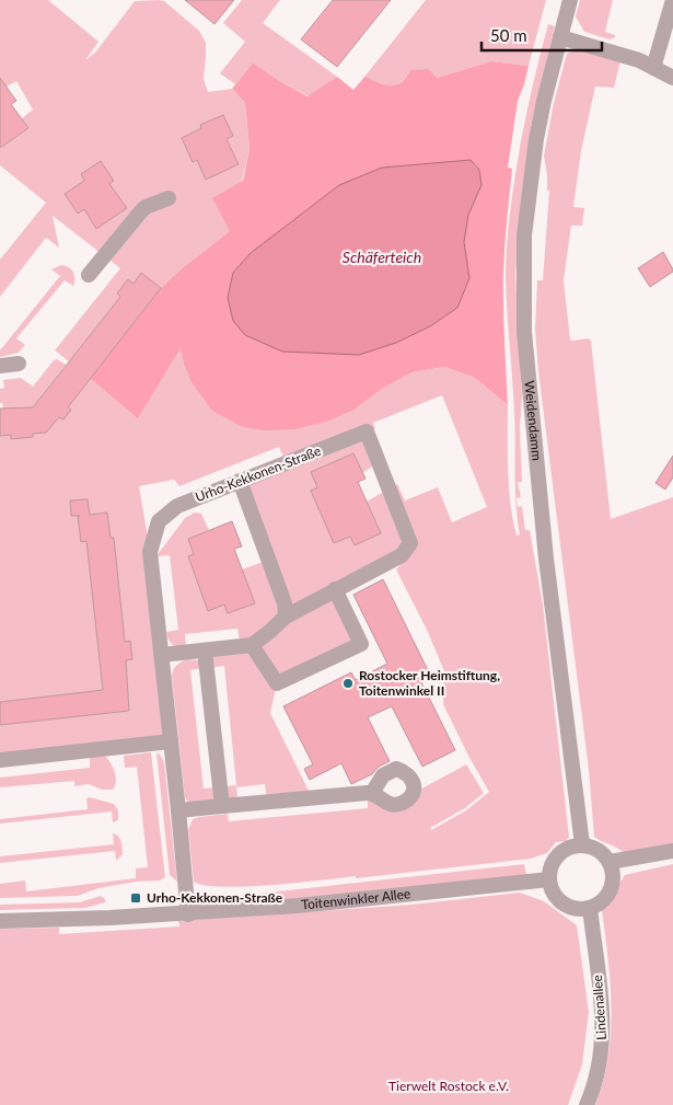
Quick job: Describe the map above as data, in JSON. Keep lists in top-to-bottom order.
{
  "streets": {
    "street": [
      "Weidendamm",
      "Urho-Kekkonen-Straße",
      "Toitenwinkler Allee",
      "Lindenallee"
    ]
  },
  "crossings": [
    ["Weidendamm", "Toitenwinkler Allee"],
    ["Weidendamm", "Lindenallee"],
    ["Urho-Kekkonen-Straße", "Toitenwinkler Allee"],
    ["Toitenwinkler Allee", "Lindenallee"]
  ],
  "water": ["Schäferteich"],
  "parks": ["Tierwelt Rostock e.V."],
  "places": {
    "other": ["Rostocker Heimstiftung, Toitenwinkel II"],
    "transit": ["Urho-Kekkonen-Straße"]
  },
  "scale_bar": "50 m"
}
